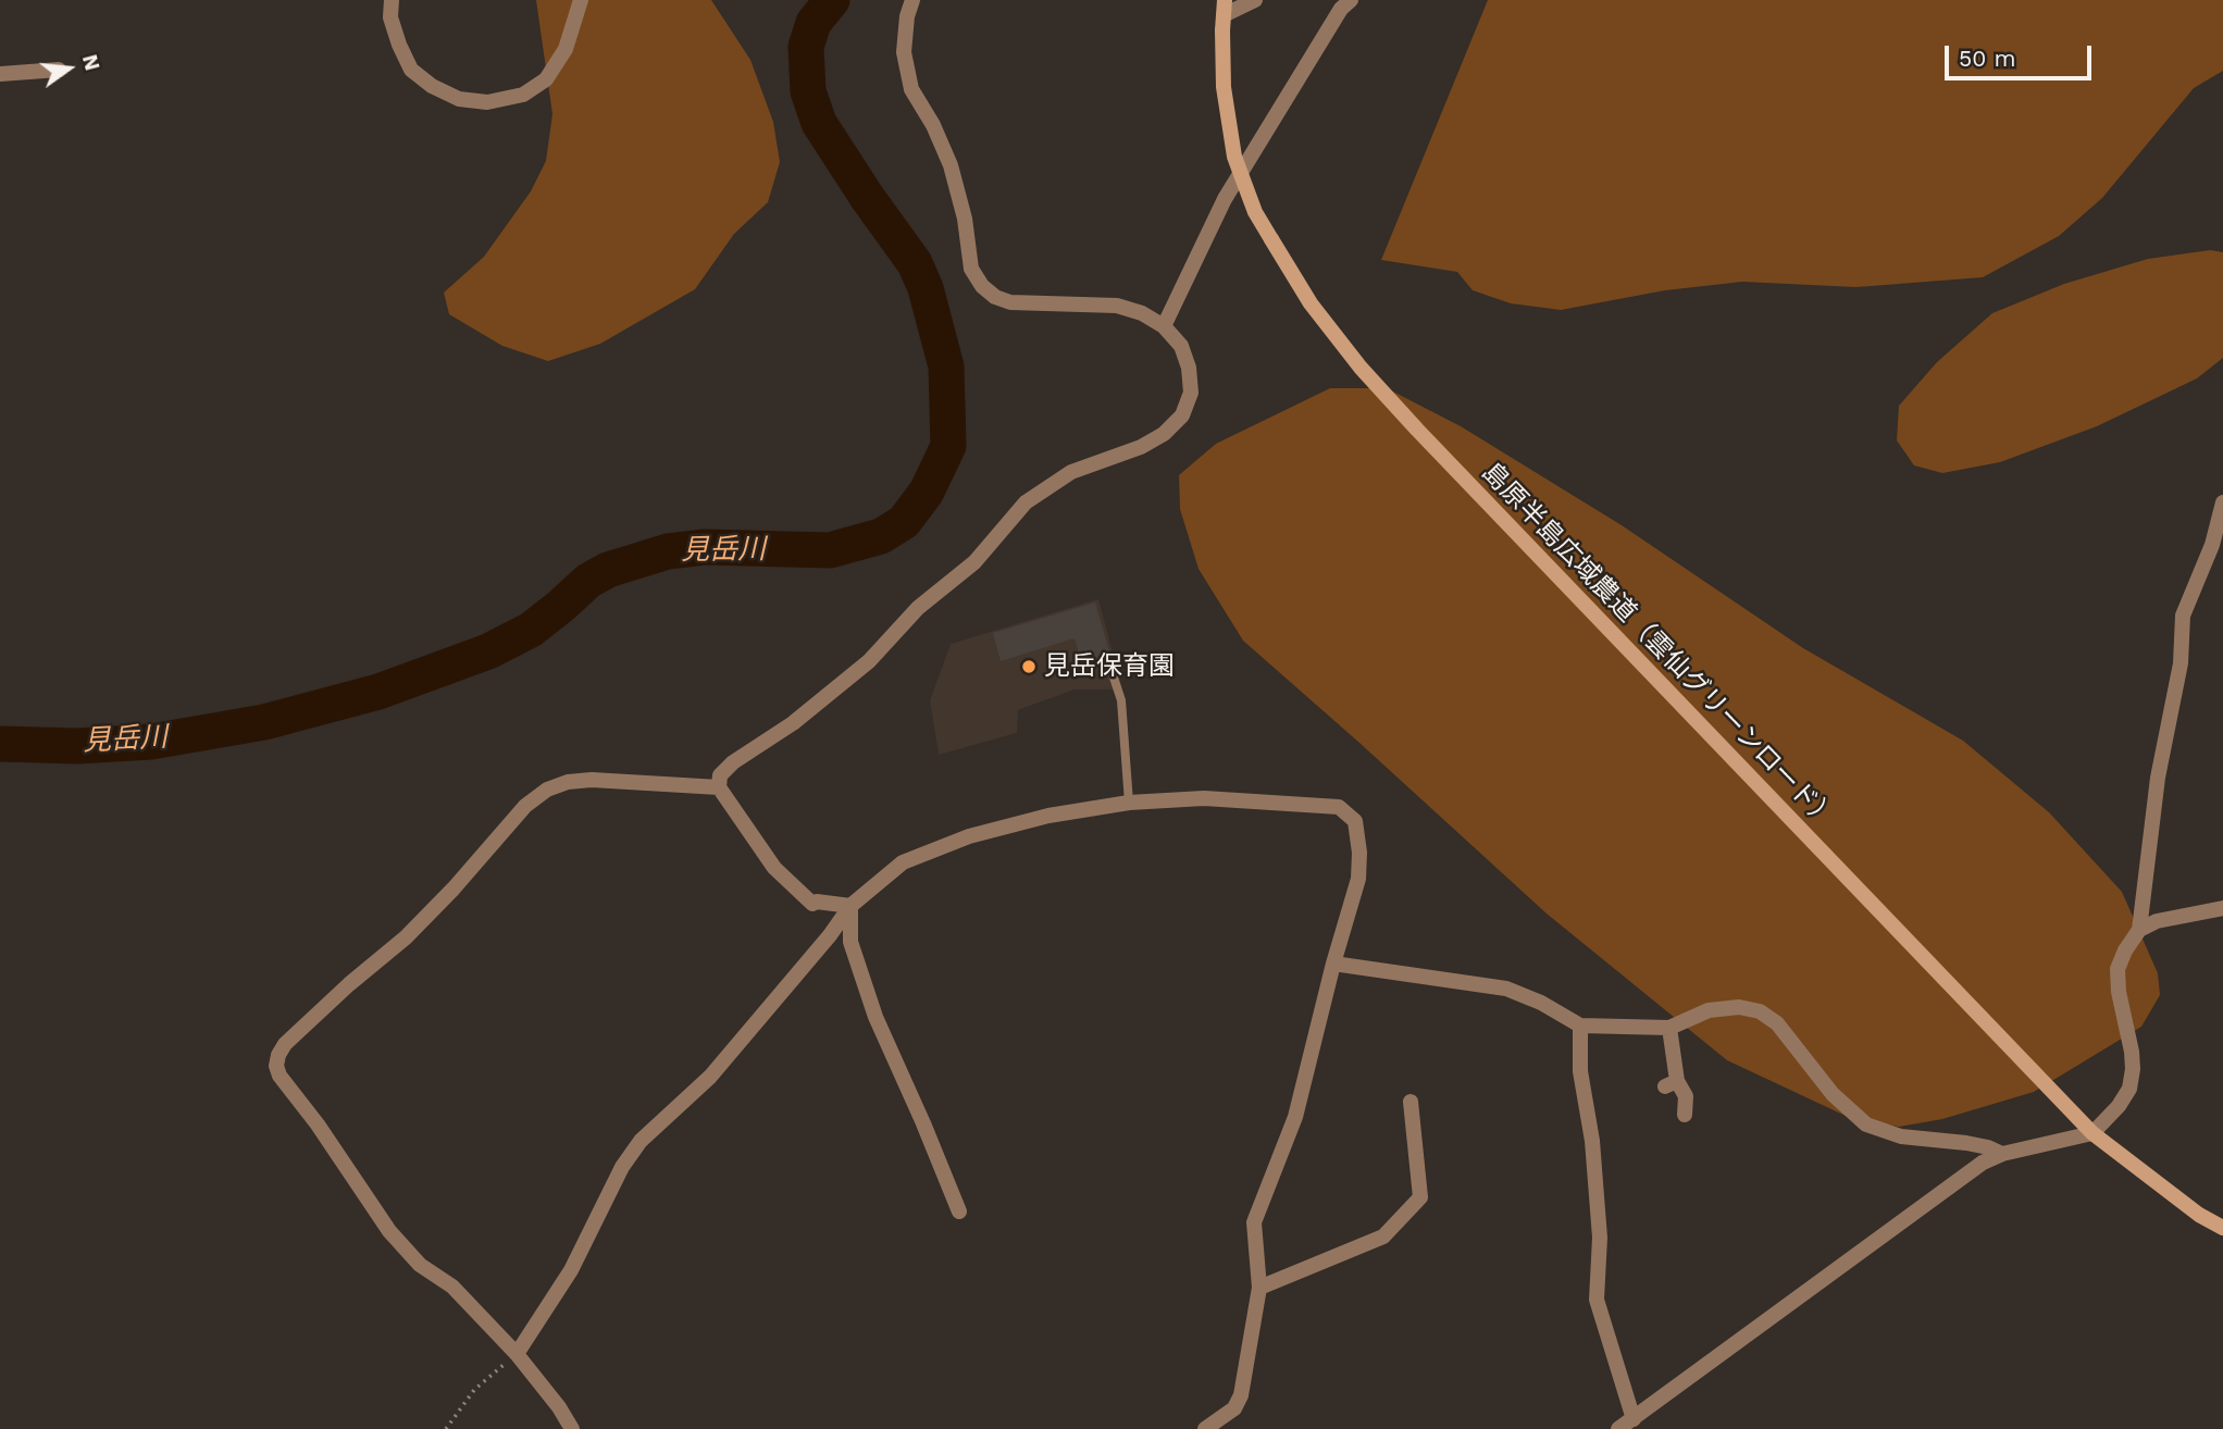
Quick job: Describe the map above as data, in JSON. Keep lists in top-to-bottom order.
{
  "streets": {
    "street": ["島原半島広域農道（雲仙グリーンロード）"]
  },
  "water": ["見岳川"],
  "places": ["見岳保育園"],
  "scale_bar": "50 m",
  "north": "right"
}
